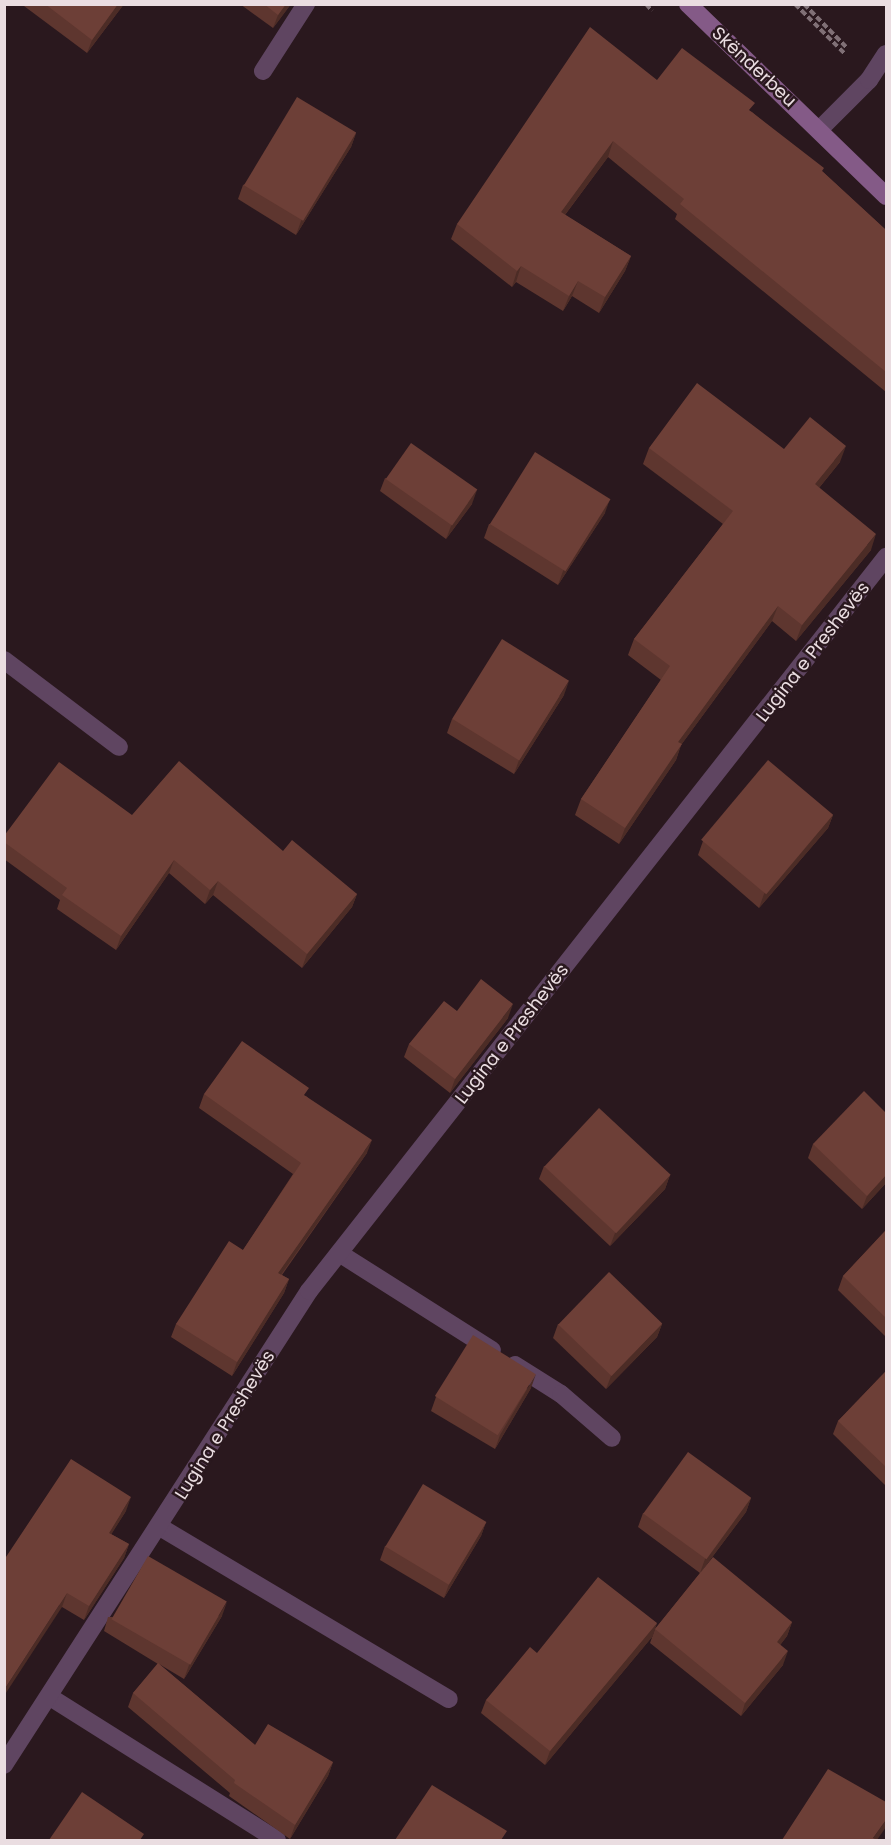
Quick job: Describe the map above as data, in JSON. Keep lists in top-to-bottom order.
{
  "streets": {
    "main road": ["Skënderbeu"],
    "street": ["Lugina e Preshevës"]
  }
}
